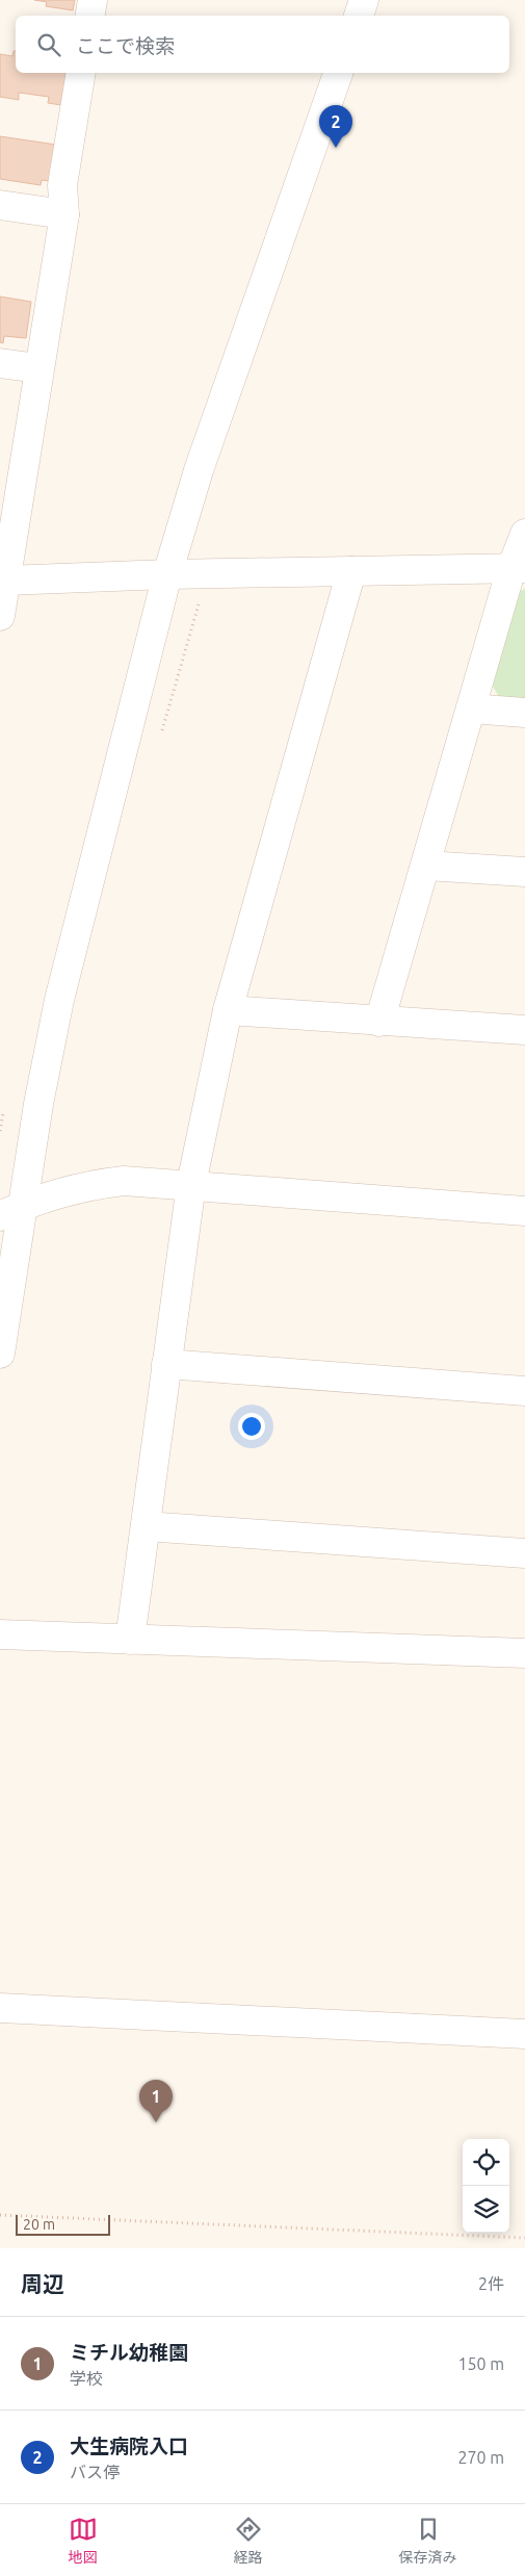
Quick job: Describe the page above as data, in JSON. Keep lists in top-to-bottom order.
{
  "scale_bar": "20 m",
  "page": {
    "search": "ここで検索",
    "pins": ["2", "1"],
    "scale": "20 m",
    "heading": ["周辺", "2件"],
    "list": [
      {
        "mark": "1",
        "name": "ミチル幼稚園",
        "note": "学校",
        "value": "150 m"
      },
      {
        "mark": "2",
        "name": "大生病院入口",
        "note": "バス停",
        "value": "270 m"
      }
    ],
    "nav": ["地図", "経路", "保存済み"]
  }
}
